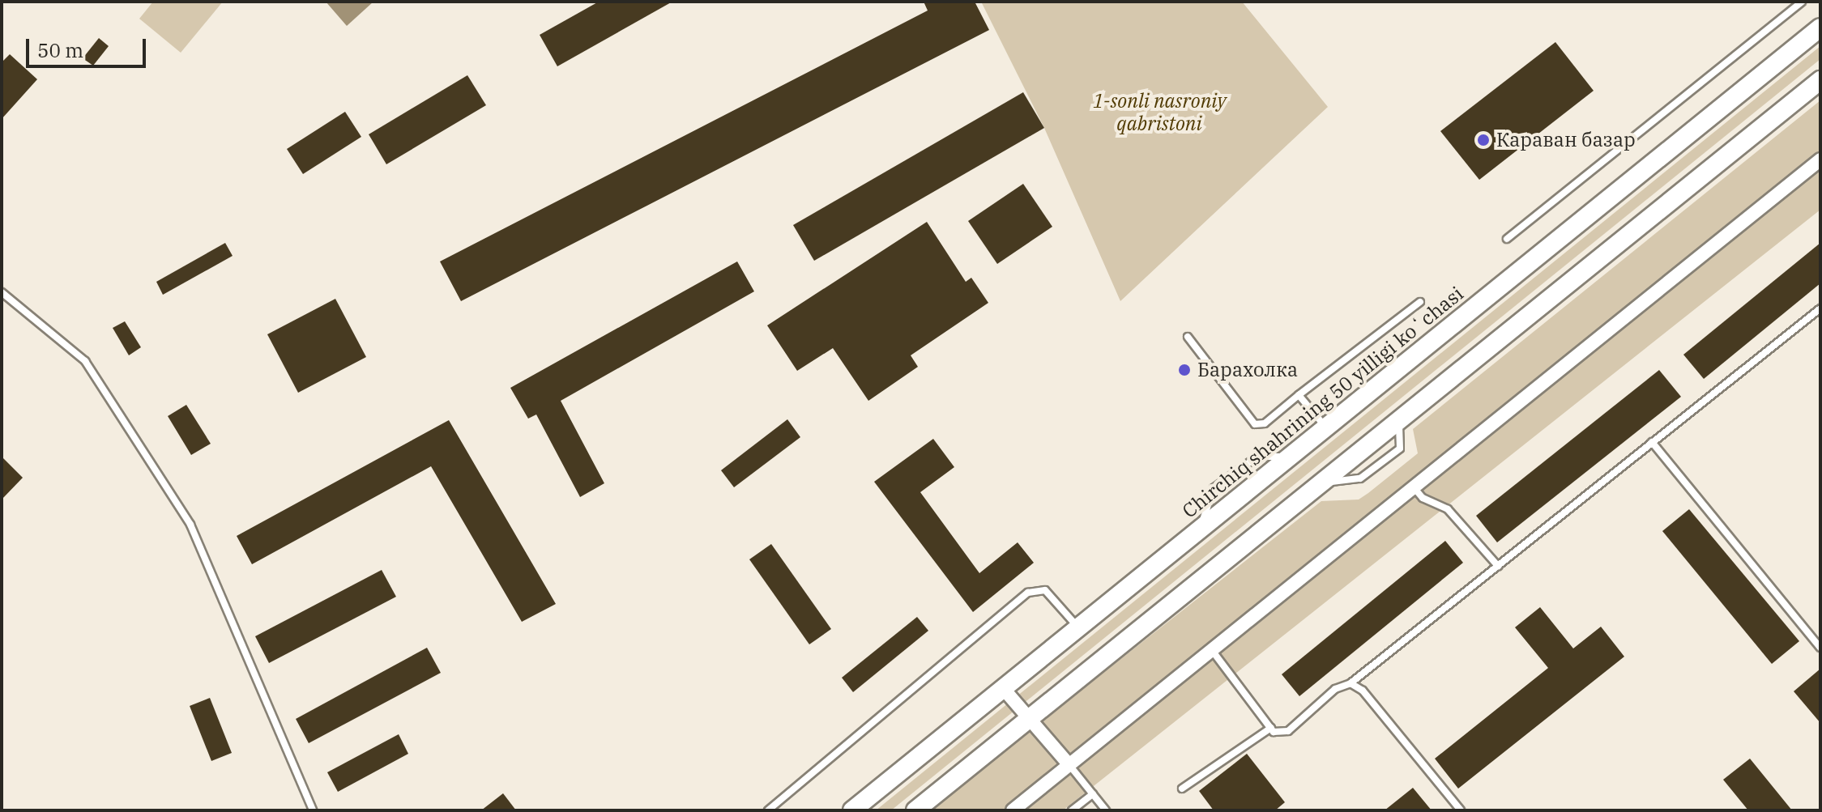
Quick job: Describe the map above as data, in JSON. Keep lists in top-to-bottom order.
{
  "streets": {
    "main road": ["Chirchiq shahrining 50 yilligi koʻchasi"]
  },
  "parks": ["1-sonli nasroniy qabristoni"],
  "places": ["Караван базар", "Барахолка"],
  "scale_bar": "50 m"
}
